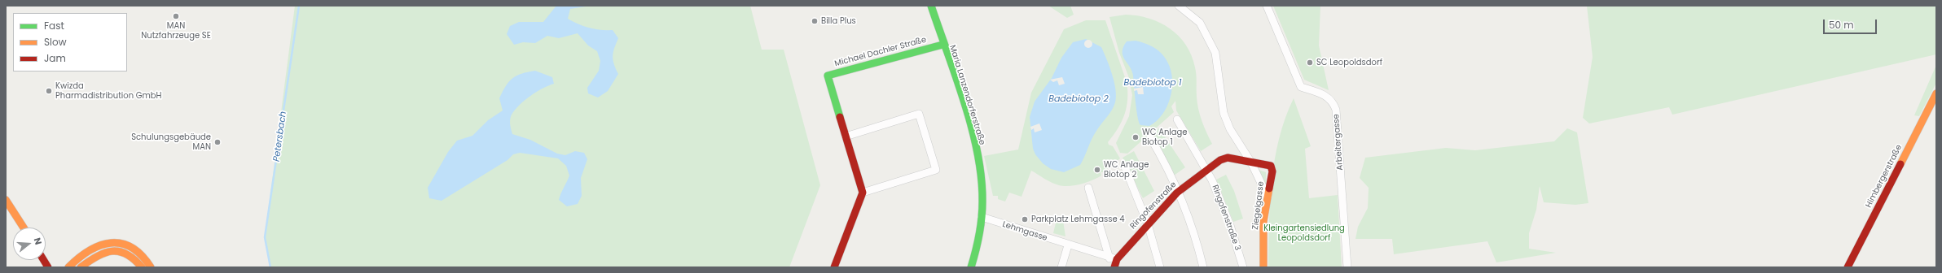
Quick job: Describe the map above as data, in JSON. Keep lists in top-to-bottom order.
{
  "streets": {
    "street": [
      "Michael Dachler Straße",
      "Maria Lanzendorferstraße",
      "Arbeitergasse",
      "Himbergerstraße",
      "Ringofenstraße",
      "Ziegelgasse",
      "Ringofenstraße 3",
      "Lehmgasse"
    ]
  },
  "crossings": [
    ["Michael Dachler Straße", "Maria Lanzendorferstraße"],
    ["Maria Lanzendorferstraße", "Lehmgasse"],
    ["Ringofenstraße", "Ziegelgasse"],
    ["Ringofenstraße", "Ringofenstraße 3"],
    ["Ringofenstraße", "Lehmgasse"]
  ],
  "water": ["Badebiotop 1", "Badebiotop 2", "Petersbach"],
  "parks": ["Kleingartensiedlung Leopoldsdorf"],
  "places": [
    "MAN Nutzfahrzeuge SE",
    "Billa Plus",
    "SC Leopoldsdorf",
    "Kwizda Pharmadistribution GmbH",
    "WC Anlage Biotop 1",
    "Schulungsgebäude MAN",
    "WC Anlage Biotop 2",
    "Parkplatz Lehmgasse 4"
  ],
  "legend": ["Fast", "Slow", "Jam"],
  "scale_bar": "50 m",
  "north": "right"
}
